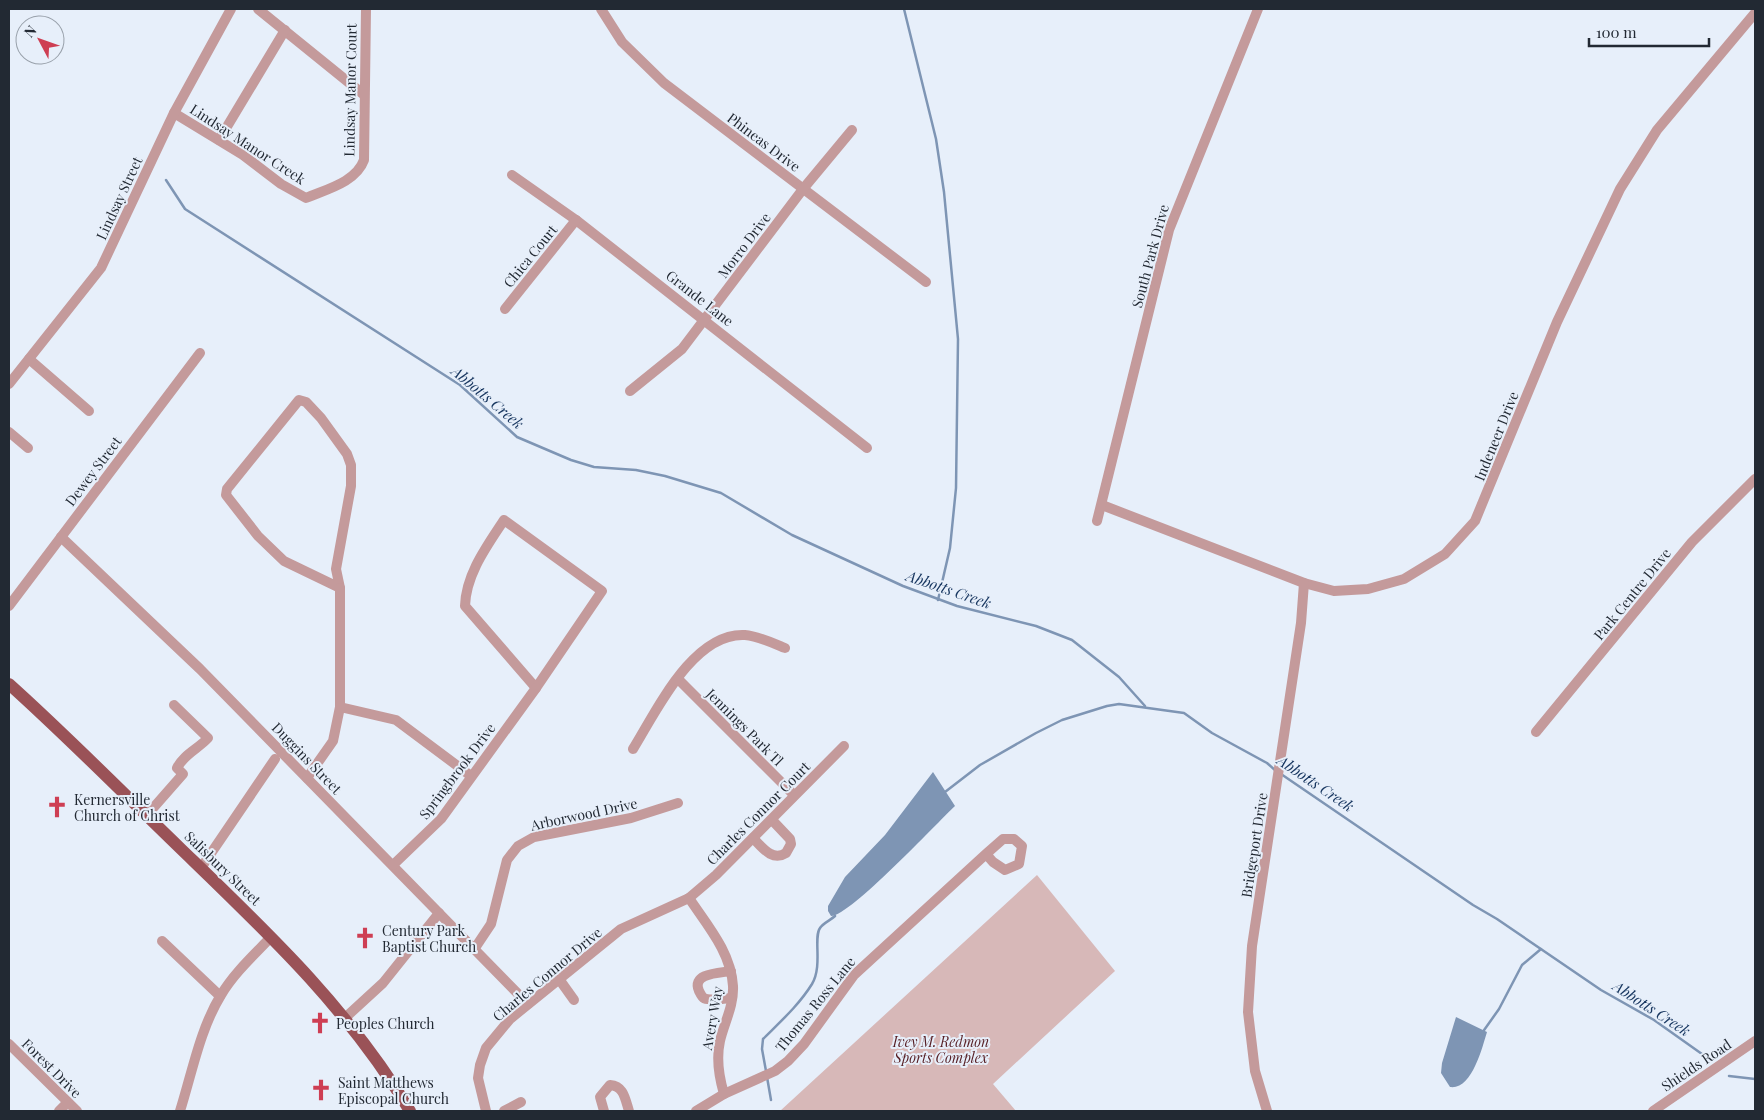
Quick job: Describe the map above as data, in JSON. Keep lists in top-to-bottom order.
{
  "streets": {
    "main road": ["Salisbury Street"],
    "street": [
      "Lindsay Manor Court",
      "Phineas Drive",
      "Lindsay Manor Creek",
      "Lindsay Street",
      "Morro Drive",
      "Chica Court",
      "South Park Drive",
      "Grande Lane",
      "Indeneer Drive",
      "Dewey Street",
      "Park Centre Drive",
      "Jennings Park Tl",
      "Duggins Street",
      "Springbrook Drive",
      "Charles Connor Court",
      "Arborwood Drive",
      "Bridgeport Drive",
      "Charles Connor Drive",
      "Thomas Ross Lane",
      "Avery Way",
      "Shields Road",
      "Forest Drive"
    ]
  },
  "crossings": [
    ["Lindsay Manor Court", "Lindsay Manor Creek"],
    ["Phineas Drive", "Morro Drive"],
    ["Lindsay Manor Creek", "Lindsay Street"],
    ["Morro Drive", "Grande Lane"],
    ["Chica Court", "Grande Lane"],
    ["South Park Drive", "Indeneer Drive"],
    ["Indeneer Drive", "Bridgeport Drive"],
    ["Dewey Street", "Duggins Street"],
    ["Jennings Park Tl", "Charles Connor Court"],
    ["Duggins Street", "Springbrook Drive"],
    ["Duggins Street", "Arborwood Drive"],
    ["Duggins Street", "Charles Connor Drive"],
    ["Charles Connor Court", "Charles Connor Drive"],
    ["Charles Connor Court", "Avery Way"],
    ["Charles Connor Drive", "Avery Way"],
    ["Thomas Ross Lane", "Avery Way"]
  ],
  "water": ["Abbotts Creek"],
  "parks": ["Ivey M. Redmon Sports Complex"],
  "places": {
    "church": [
      "Kernersville Church of Christ",
      "Century Park Baptist Church",
      "Peoples Church",
      "Saint Matthews Episcopal Church"
    ]
  },
  "scale_bar": "100 m",
  "north": "top left"
}
